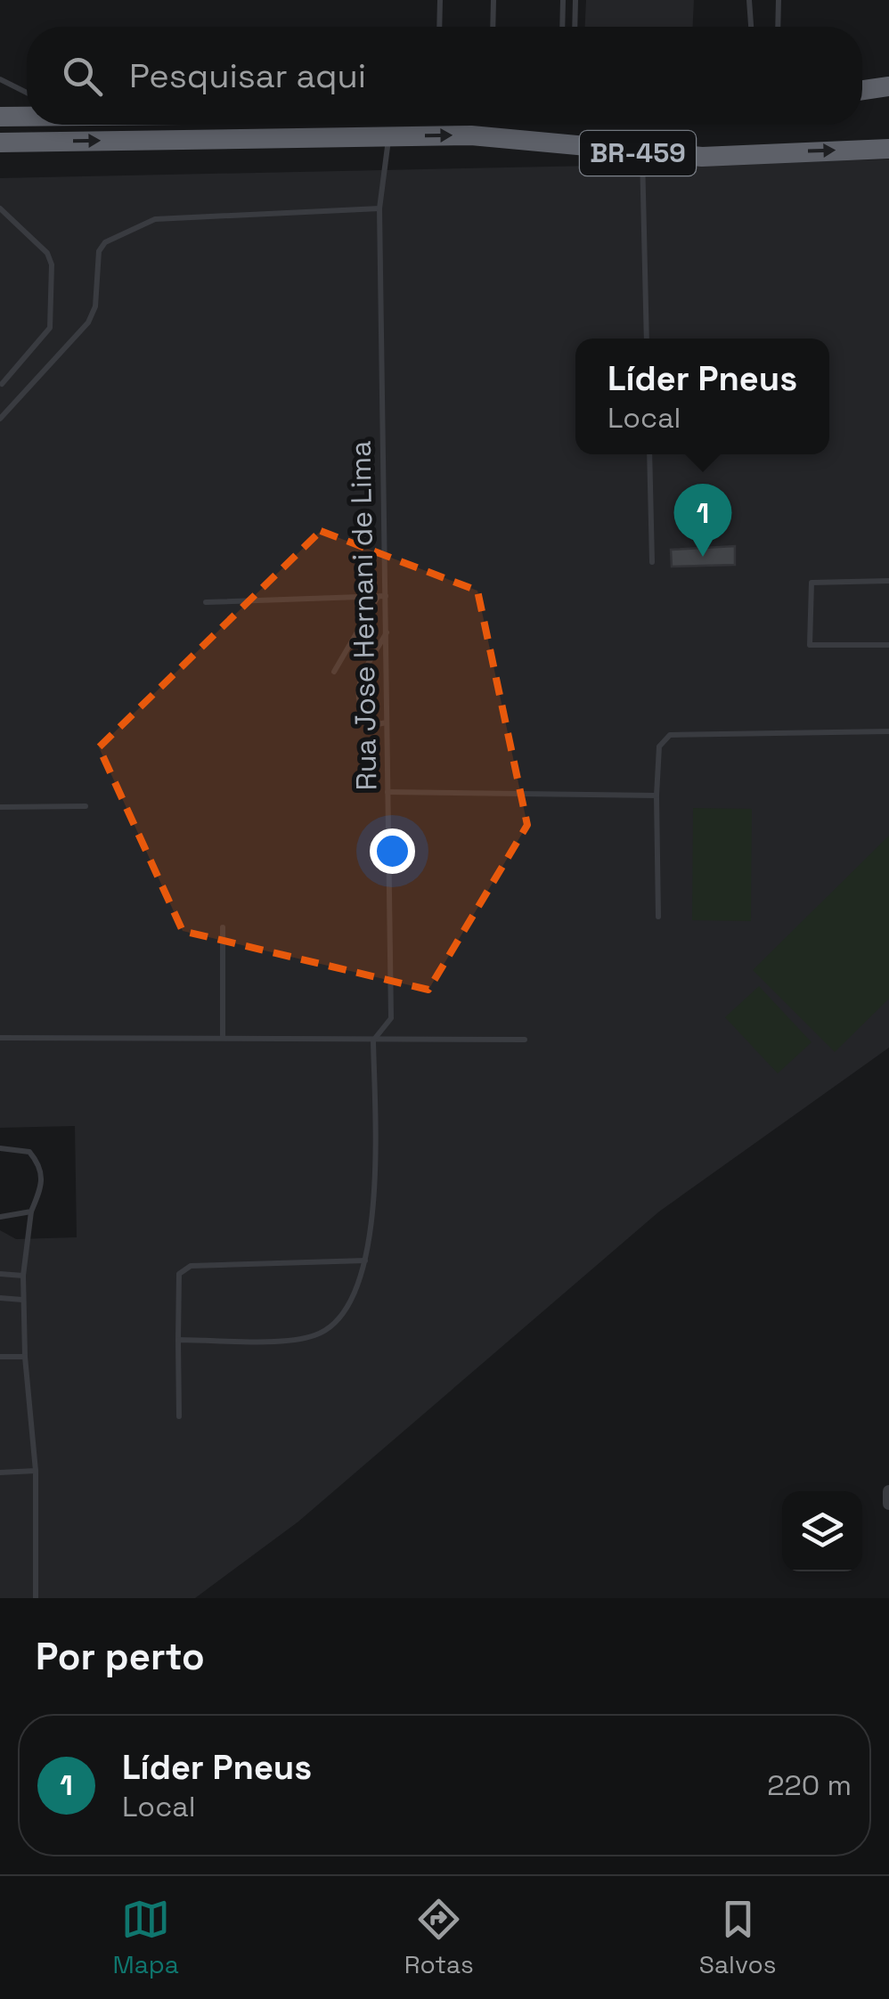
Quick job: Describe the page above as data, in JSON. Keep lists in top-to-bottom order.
{
  "streets": {
    "highway": ["BR-459"],
    "lane": ["Rua Jose Hernani de Lima"]
  },
  "crossings": [
    ["BR-459", "Rua Jose Hernani de Lima"]
  ],
  "page": {
    "search": "Pesquisar aqui",
    "popup": ["Líder Pneus", "Local"],
    "pins": "1",
    "heading": "Por perto",
    "list": [
      {
        "mark": "1",
        "name": "Líder Pneus",
        "note": "Local",
        "value": "220 m"
      }
    ],
    "nav": ["Mapa", "Rotas", "Salvos"]
  }
}
